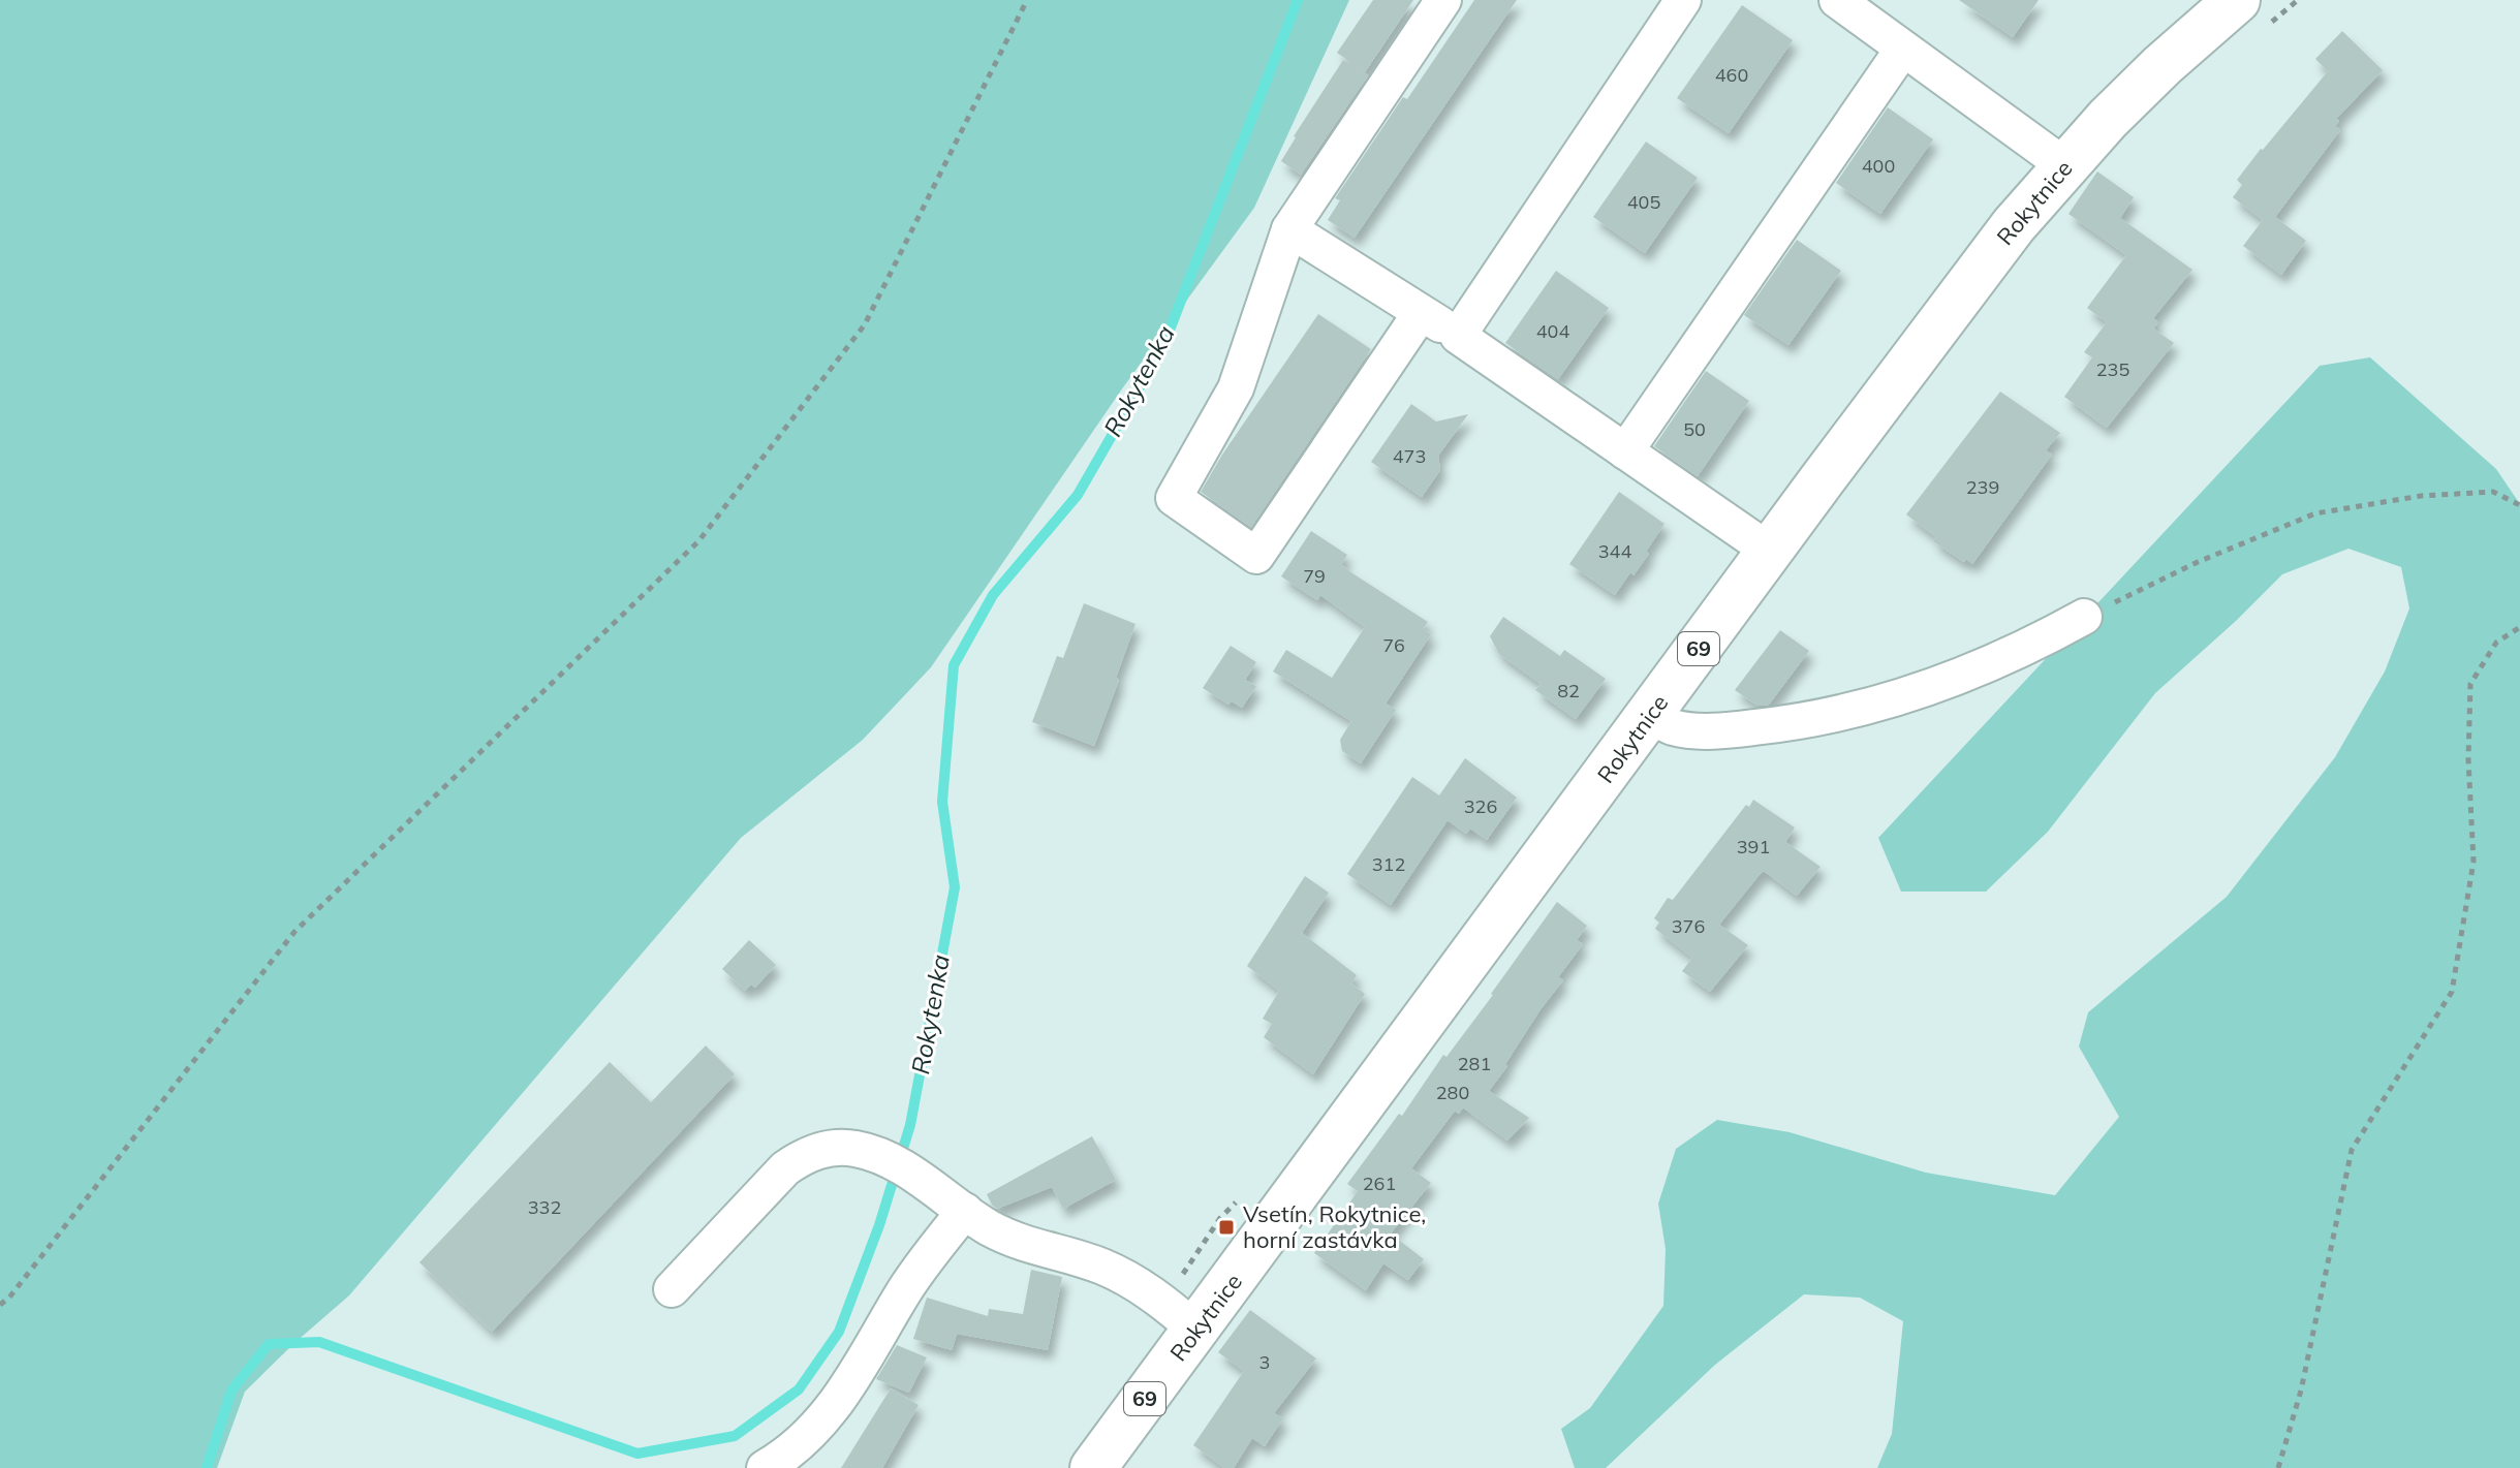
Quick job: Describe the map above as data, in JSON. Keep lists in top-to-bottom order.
{
  "streets": {
    "main road": ["Rokytnice", "69"]
  },
  "water": ["Rokytenka"],
  "places": {
    "transit": ["Vsetín, Rokytnice, horní zastávka"]
  },
  "house_numbers": [
    "460",
    "400",
    "405",
    "404",
    "235",
    "50",
    "473",
    "239",
    "344",
    "79",
    "76",
    "82",
    "326",
    "391",
    "312",
    "376",
    "281",
    "280",
    "261",
    "332",
    "3"
  ]
}
